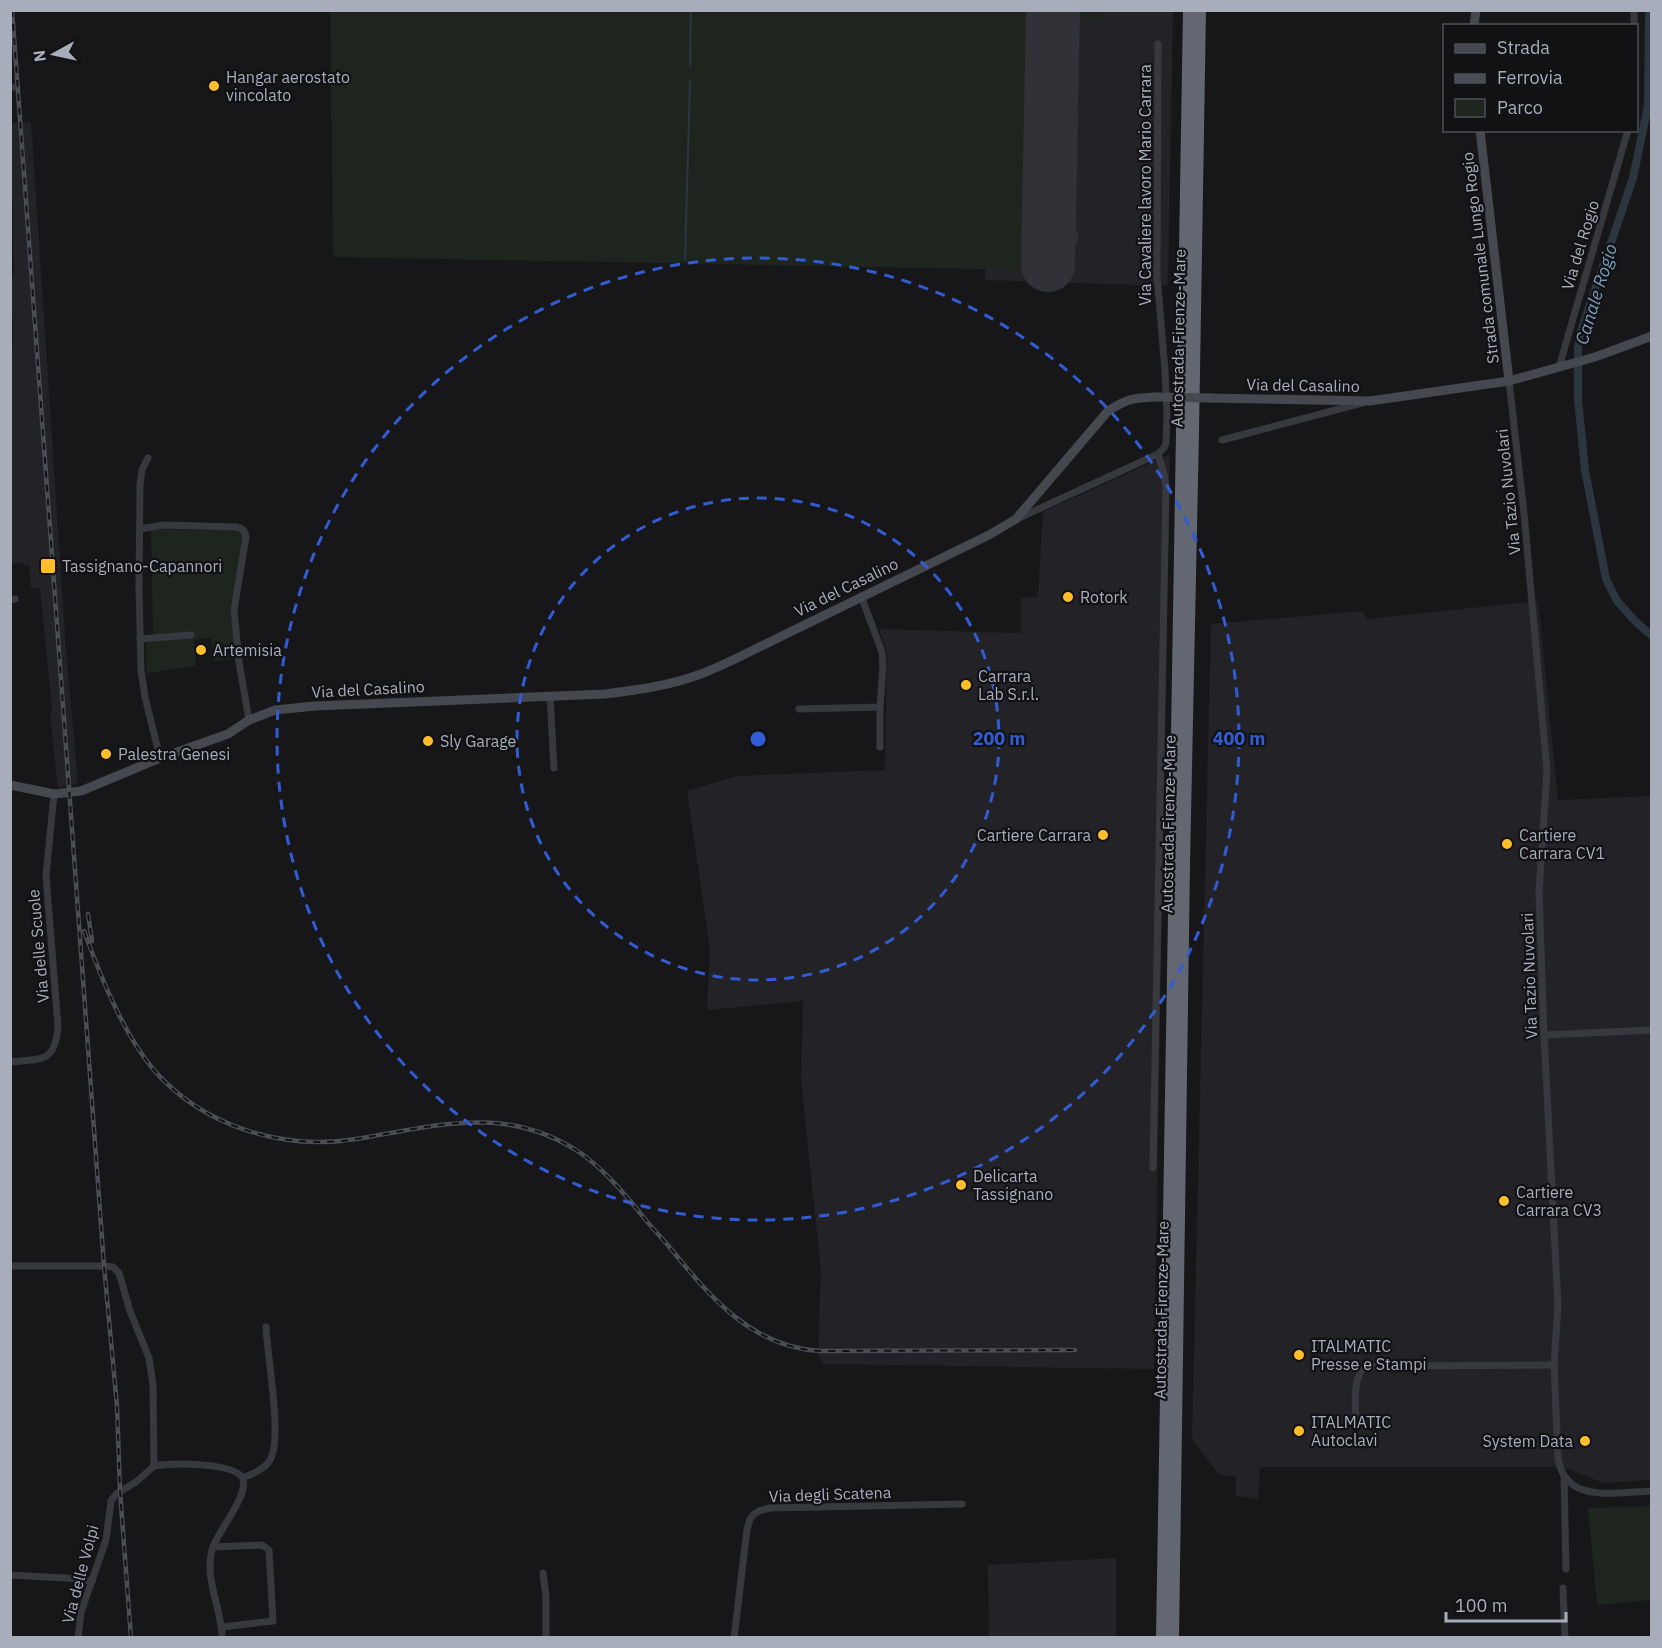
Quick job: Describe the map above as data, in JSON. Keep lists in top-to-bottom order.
{
  "streets": {
    "highway": ["Autostrada Firenze-Mare"],
    "street": [
      "Via Cavaliere lavoro Mario Carrara",
      "Via del Rogio",
      "Strada comunale Lungo Rogio",
      "Via del Casalino",
      "Via Tazio Nuvolari",
      "Via delle Scuole",
      "Via degli Scatena",
      "Via delle Volpi"
    ]
  },
  "crossings": [
    ["Via del Rogio", "Via del Casalino"],
    ["Strada comunale Lungo Rogio", "Via del Casalino"],
    ["Strada comunale Lungo Rogio", "Via Tazio Nuvolari"],
    ["Via del Casalino", "Via Tazio Nuvolari"],
    ["Via del Casalino", "Via delle Scuole"]
  ],
  "water": ["Canale Rogio"],
  "places": {
    "other": [
      "Hangar aerostato vincolato",
      "Rotork",
      "Artemisia",
      "Carrara Lab S.r.l.",
      "Sly Garage",
      "Palestra Genesi",
      "Cartiere Carrara",
      "Cartiere Carrara CV1",
      "Delicarta Tassignano",
      "Cartiere Carrara CV3",
      "ITALMATIC Presse e Stampi",
      "ITALMATIC Autoclavi",
      "System Data"
    ],
    "transit": ["Tassignano-Capannori"]
  },
  "legend": ["Strada", "Ferrovia", "Parco"],
  "scale_bar": "100 m",
  "north": "left",
  "rings": ["200 m", "400 m"]
}
